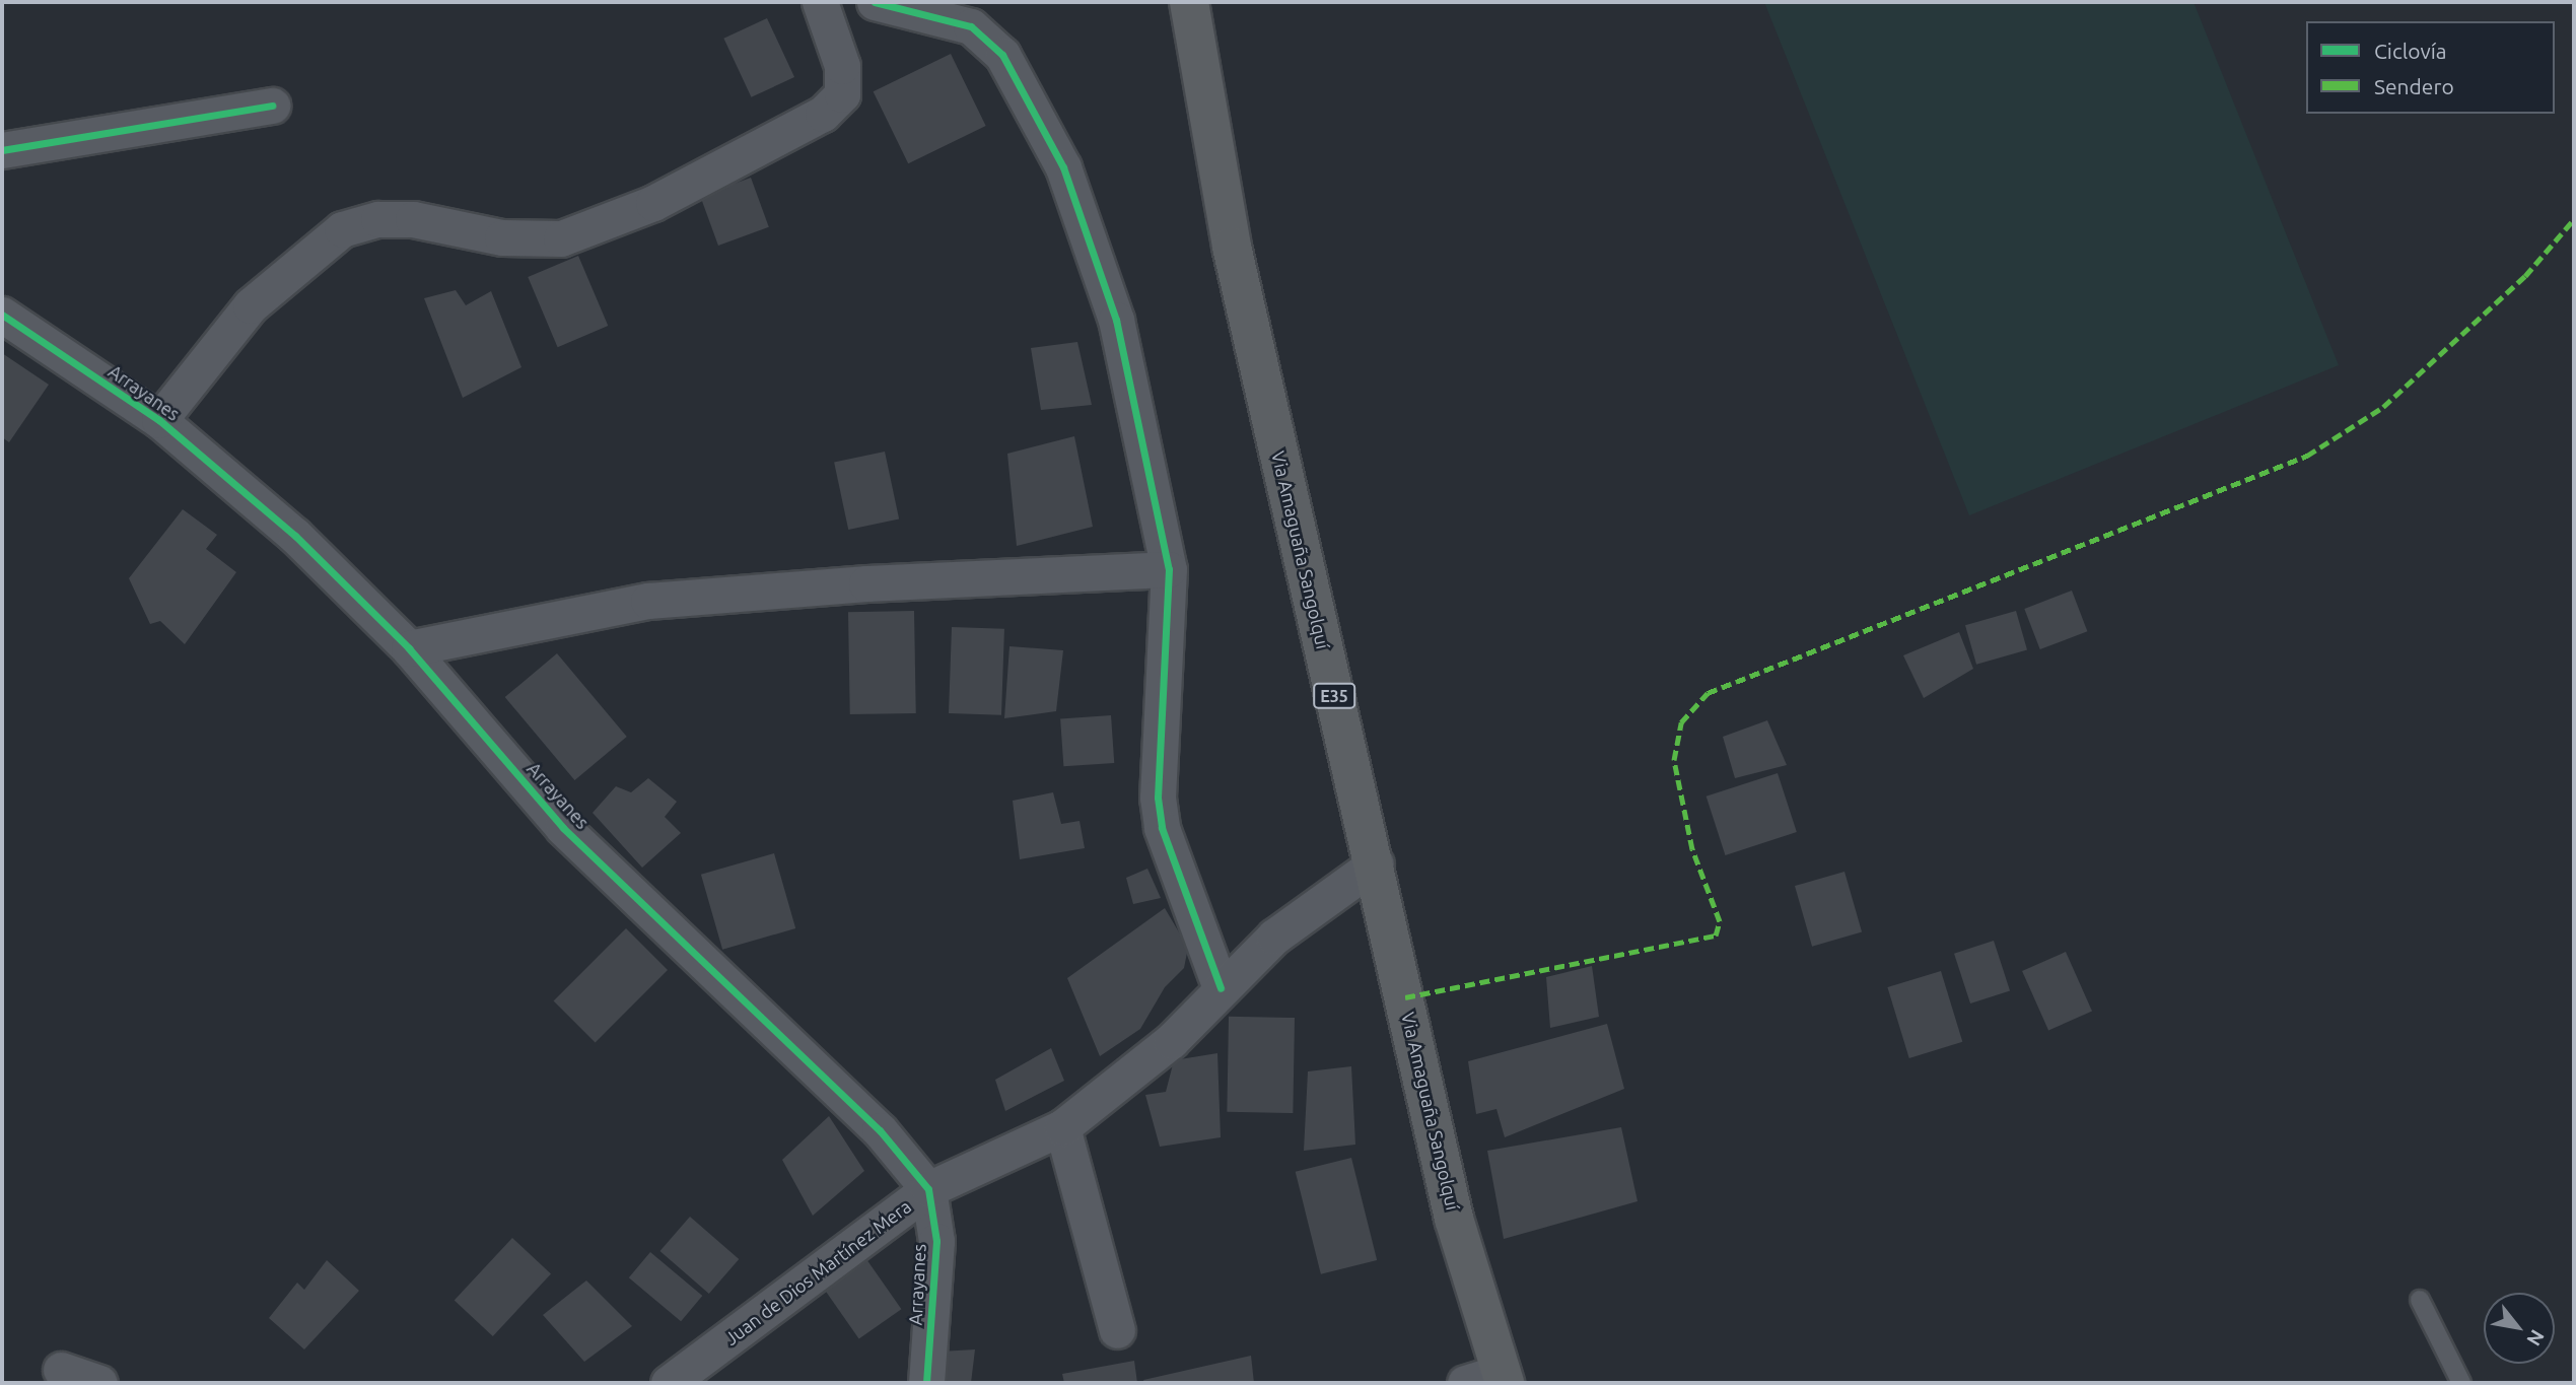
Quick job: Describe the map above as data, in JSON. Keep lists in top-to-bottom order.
{
  "streets": {
    "highway": ["Via Amaguaña Sangolquí", "E35"],
    "street": ["Arrayanes", "Juan de Dios Martínez Mera"]
  },
  "crossings": [
    ["Arrayanes", "Juan de Dios Martínez Mera"],
    ["Via Amaguaña Sangolquí", "Juan de Dios Martínez Mera"]
  ],
  "legend": ["Ciclovía", "Sendero"],
  "north": "bottom right"
}
